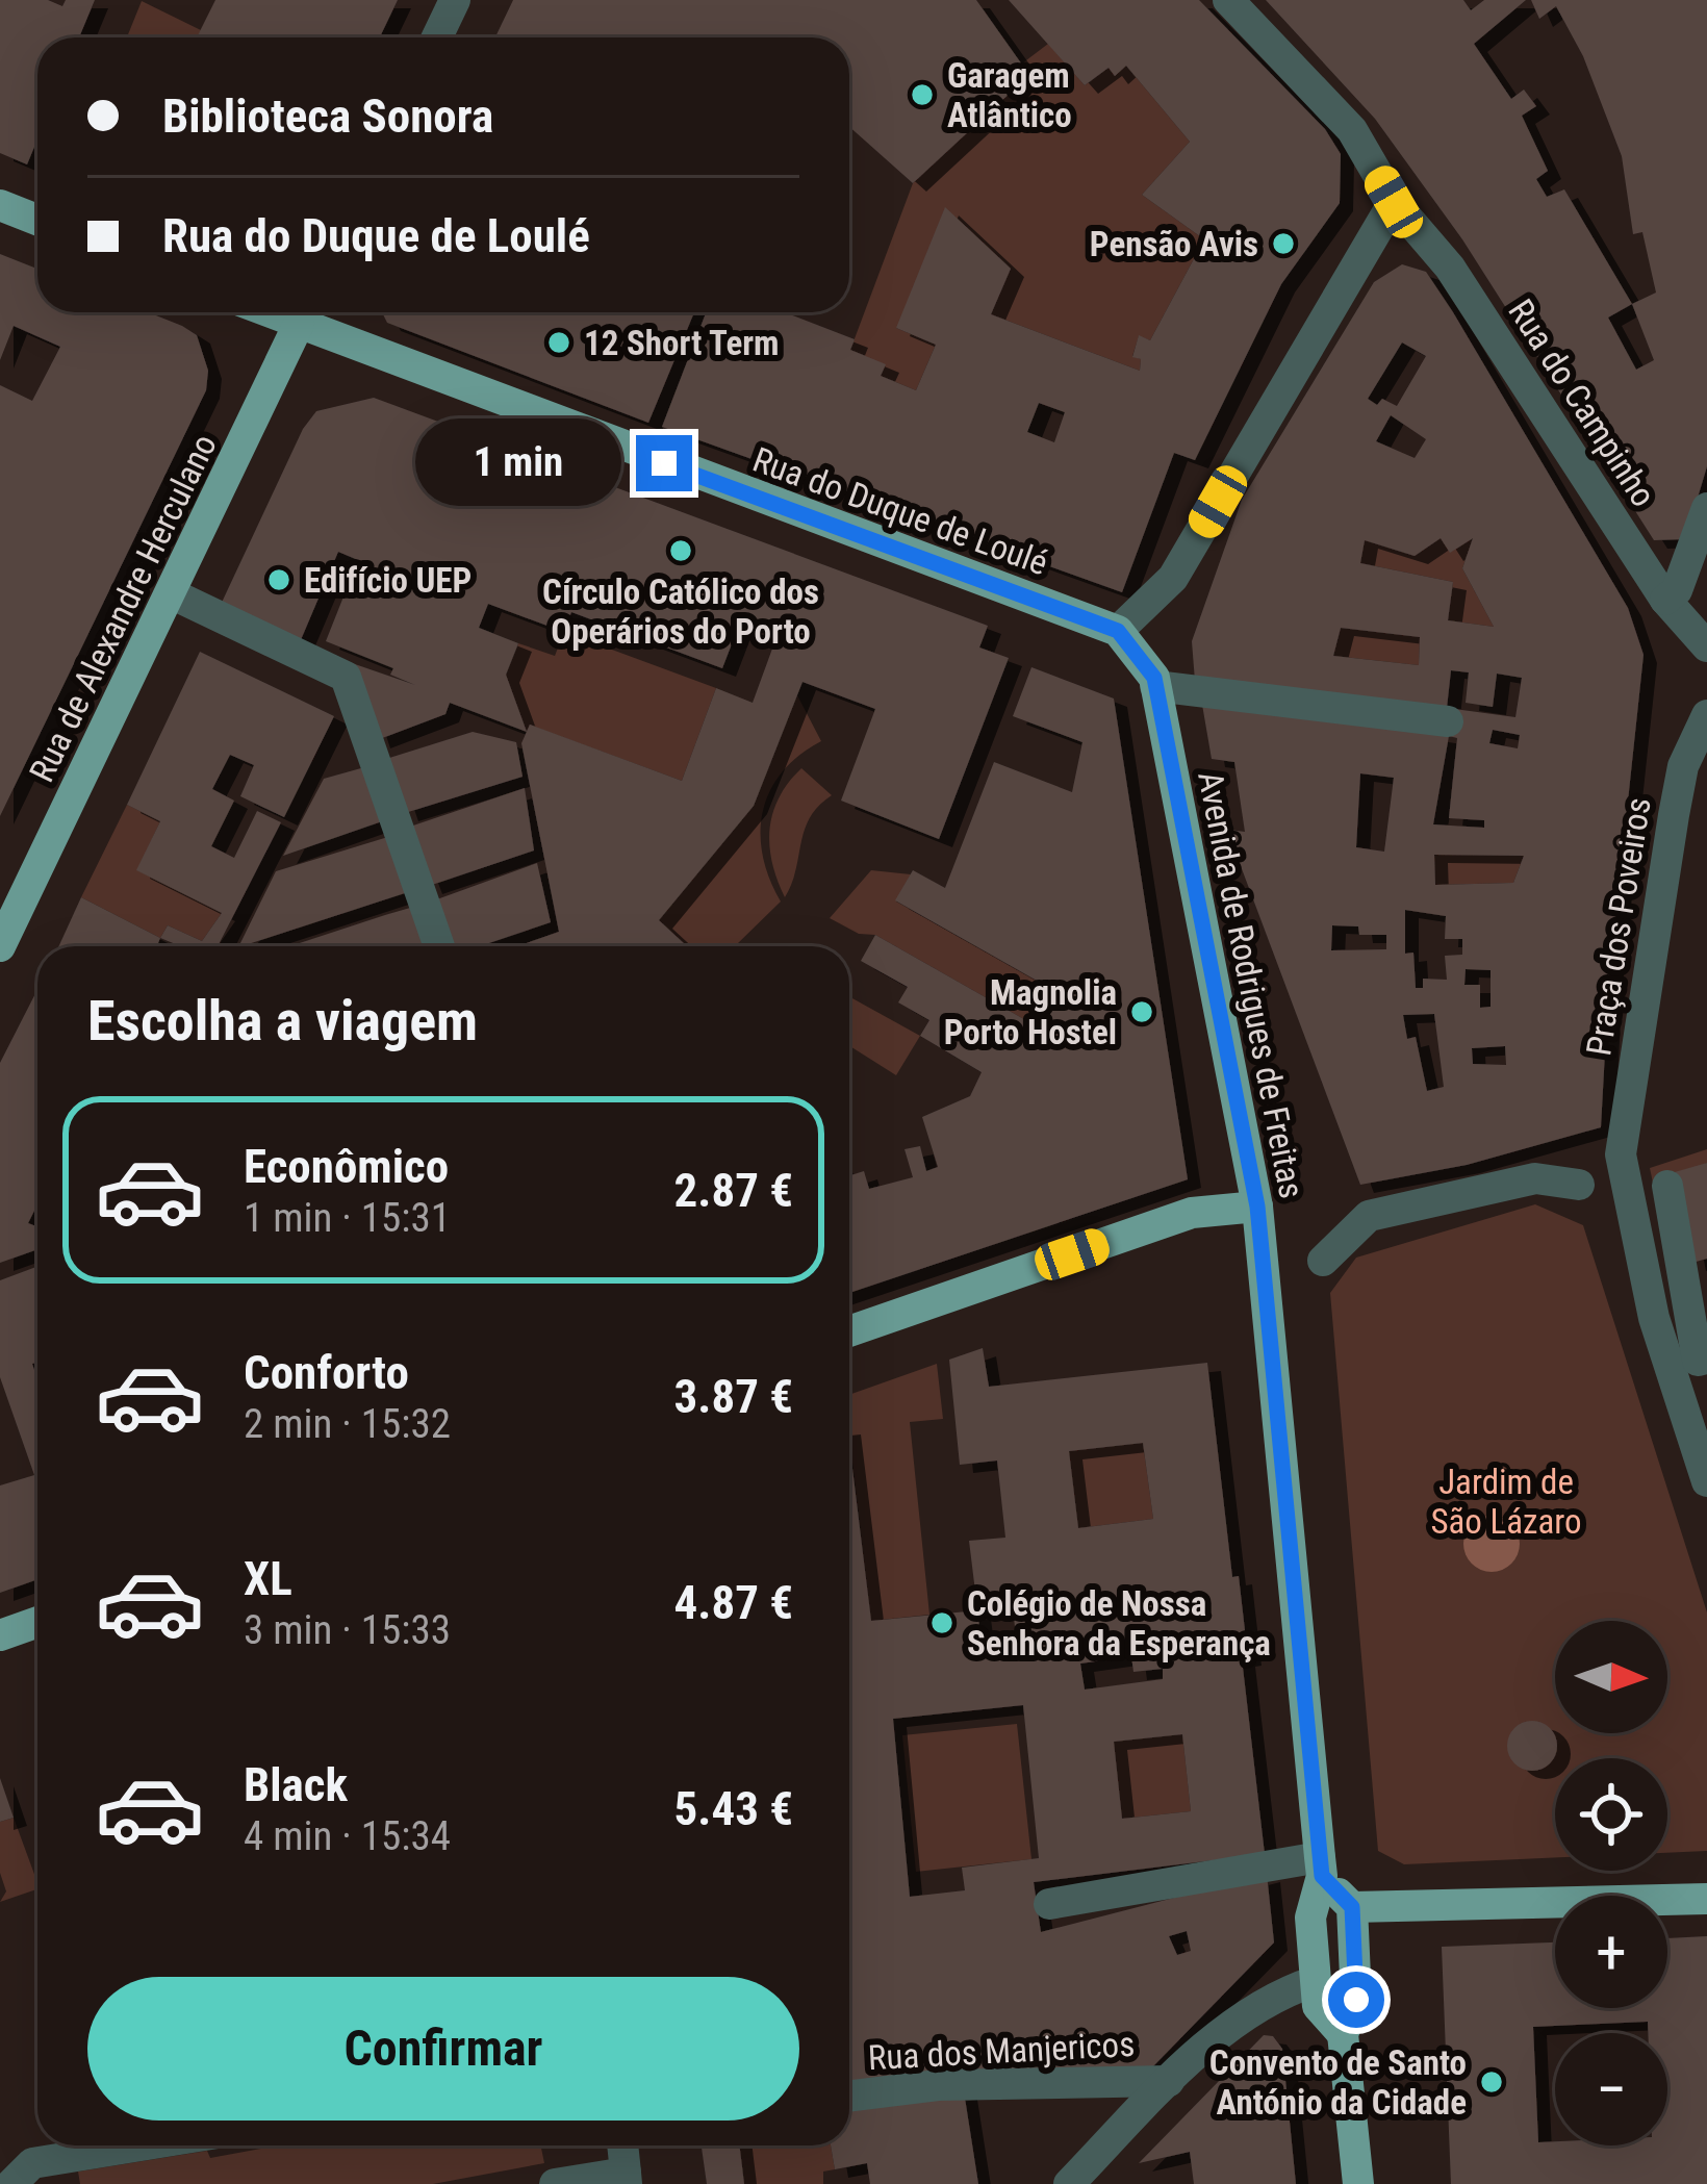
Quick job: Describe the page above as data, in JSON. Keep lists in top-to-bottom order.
{
  "streets": {
    "main road": ["Rua do Duque de Loulé", "Rua de Alexandre Herculano", "Avenida de Rodrigues de Freitas"],
    "street": ["Rua do Campinho", "Praça dos Poveiros", "Rua dos Manjericos"]
  },
  "crossings": [
    ["Rua do Duque de Loulé", "Rua de Alexandre Herculano"],
    ["Rua do Duque de Loulé", "Avenida de Rodrigues de Freitas"]
  ],
  "parks": ["Jardim de São Lázaro"],
  "places": [
    "Garagem Atlântico",
    "Pensão Avis",
    "12 Short Term",
    "Círculo Católico dos Operários do Porto",
    "Edifício UEP",
    "Magnolia Porto Hostel",
    "Colégio de Nossa Senhora da Esperança",
    "Convento de Santo António da Cidade"
  ],
  "north": "right",
  "page": {
    "banner": ["Biblioteca Sonora", "Rua do Duque de Loulé"],
    "bubble": "1 min",
    "heading": "Escolha a viagem",
    "list": [
      {
        "name": "Econômico",
        "note": "1 min · 15:31",
        "value": "2.87 €"
      },
      {
        "name": "Conforto",
        "note": "2 min · 15:32",
        "value": "3.87 €"
      },
      {
        "name": "XL",
        "note": "3 min · 15:33",
        "value": "4.87 €"
      },
      {
        "name": "Black",
        "note": "4 min · 15:34",
        "value": "5.43 €"
      }
    ],
    "map_buttons": ["+", "−"],
    "buttons": "Confirmar"
  }
}
